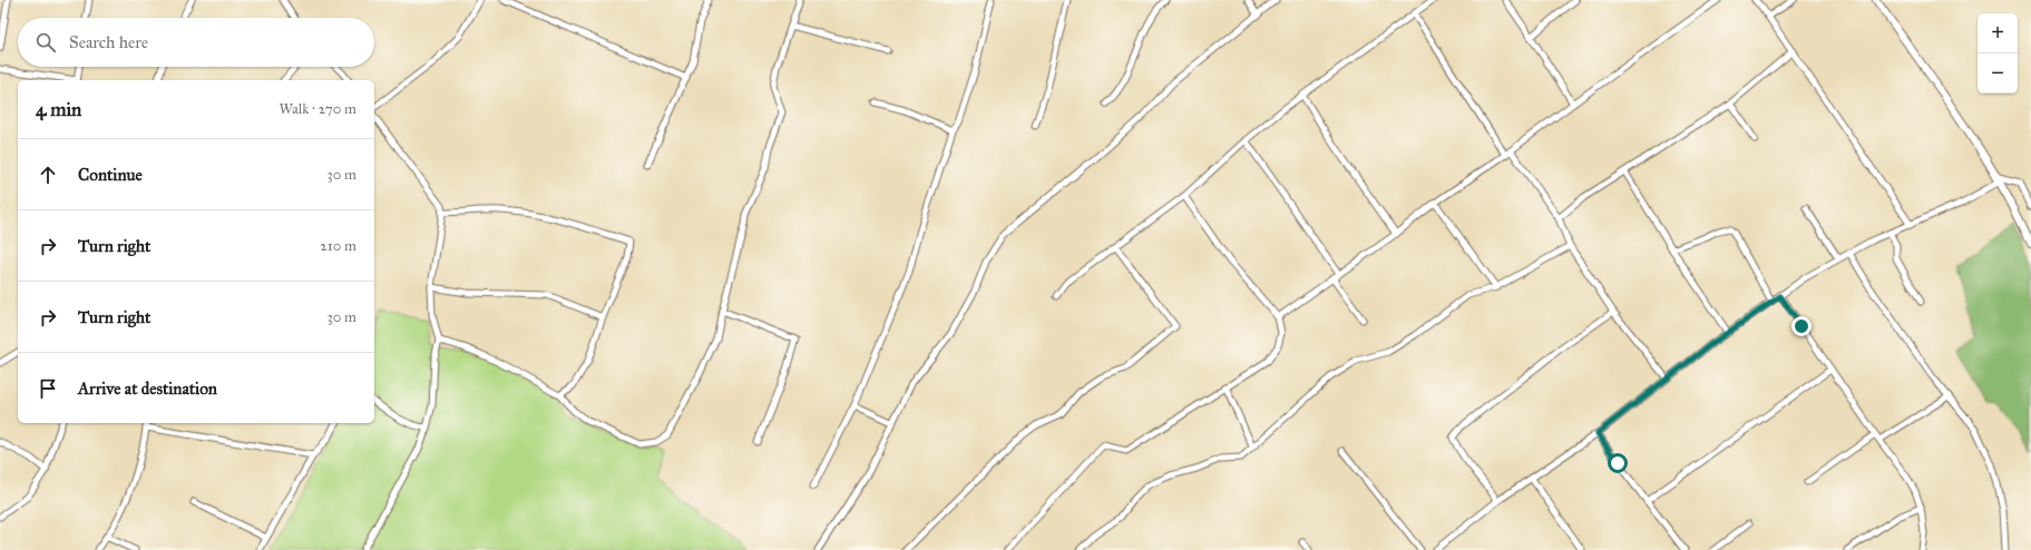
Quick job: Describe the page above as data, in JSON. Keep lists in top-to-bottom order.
{
  "page": {
    "map_buttons": ["+", "−"],
    "search": "Search here",
    "heading": ["4 min", "Walk · 270 m"],
    "list": [
      ["Continue", "30 m"],
      ["Turn right", "210 m"],
      ["Turn right", "30 m"],
      "Arrive at destination"
    ]
  }
}
